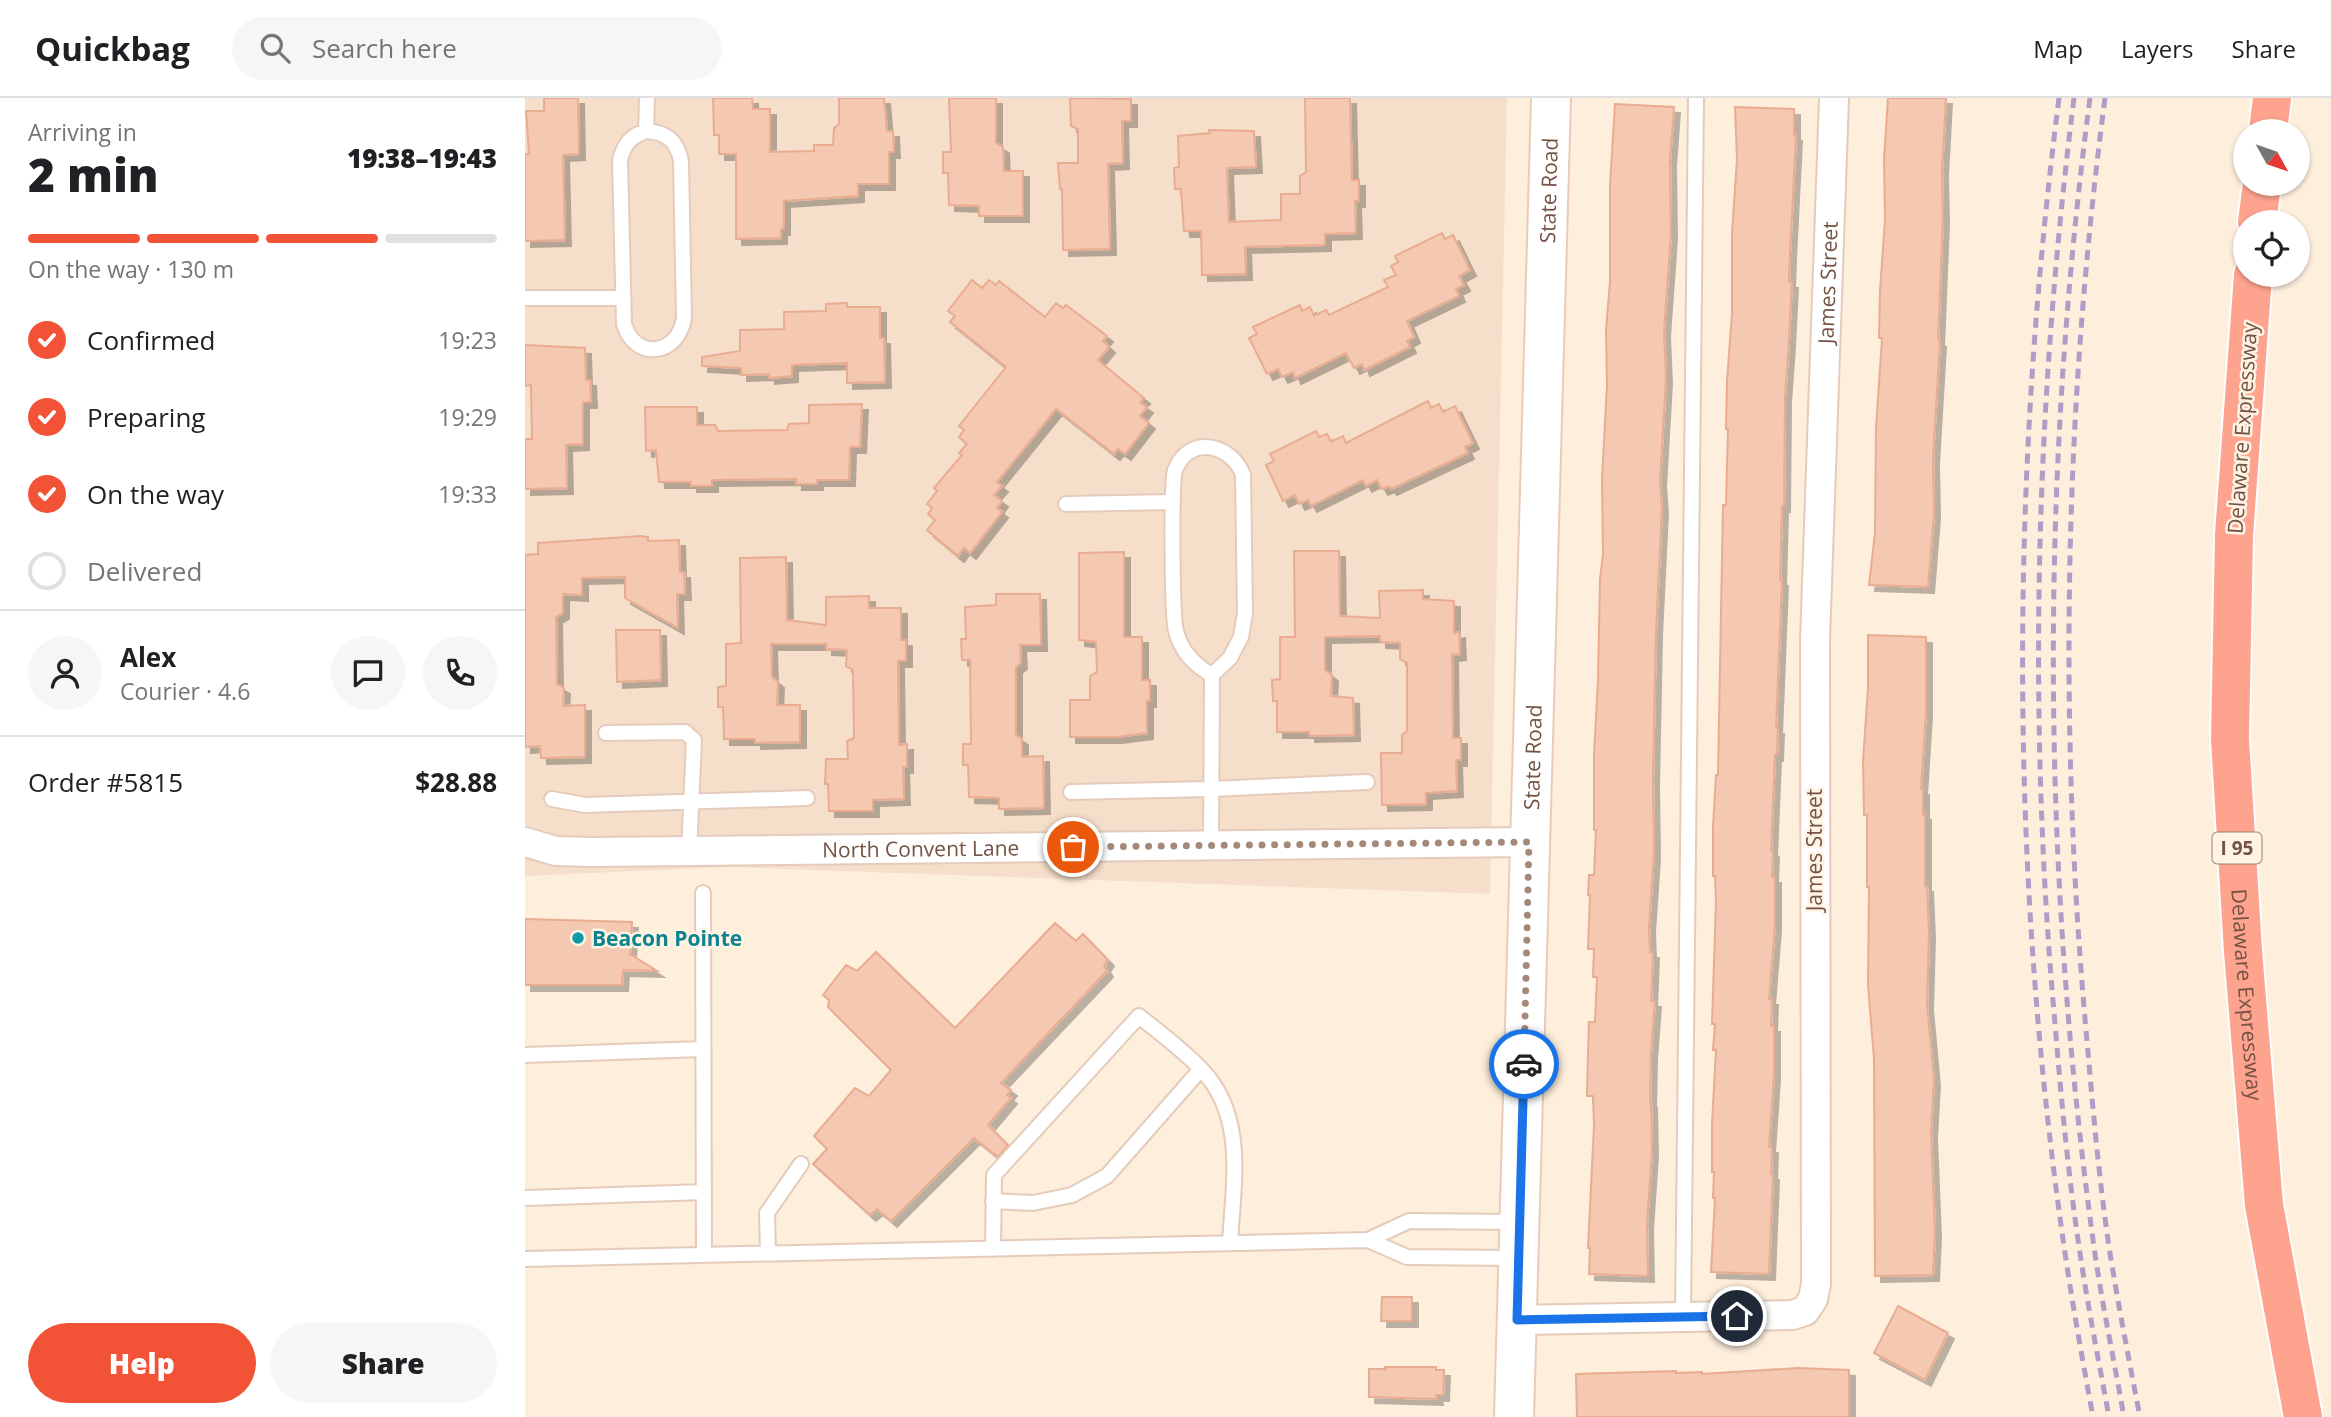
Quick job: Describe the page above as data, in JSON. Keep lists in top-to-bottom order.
{
  "streets": {
    "highway": ["Delaware Expressway", "I 95"],
    "main road": ["State Road"],
    "street": ["James Street", "North Convent Lane"]
  },
  "crossings": [
    ["State Road", "James Street"],
    ["State Road", "North Convent Lane"]
  ],
  "places": ["Beacon Pointe"],
  "north": "bottom right",
  "page": {
    "header": "Quickbag",
    "search": "Search here",
    "nav": ["Map", "Layers", "Share"],
    "heading": ["2 min", "Arriving in", "19:38–19:43"],
    "panel": [
      "Alex",
      "Courier · 4.6",
      "Order #5815",
      "$28.88"
    ],
    "bar": "On the way · 130 m",
    "list": [
      ["Confirmed", "19:23"],
      ["Preparing", "19:29"],
      ["On the way", "19:33"],
      "Delivered"
    ],
    "buttons": ["Help", "Share"]
  }
}
